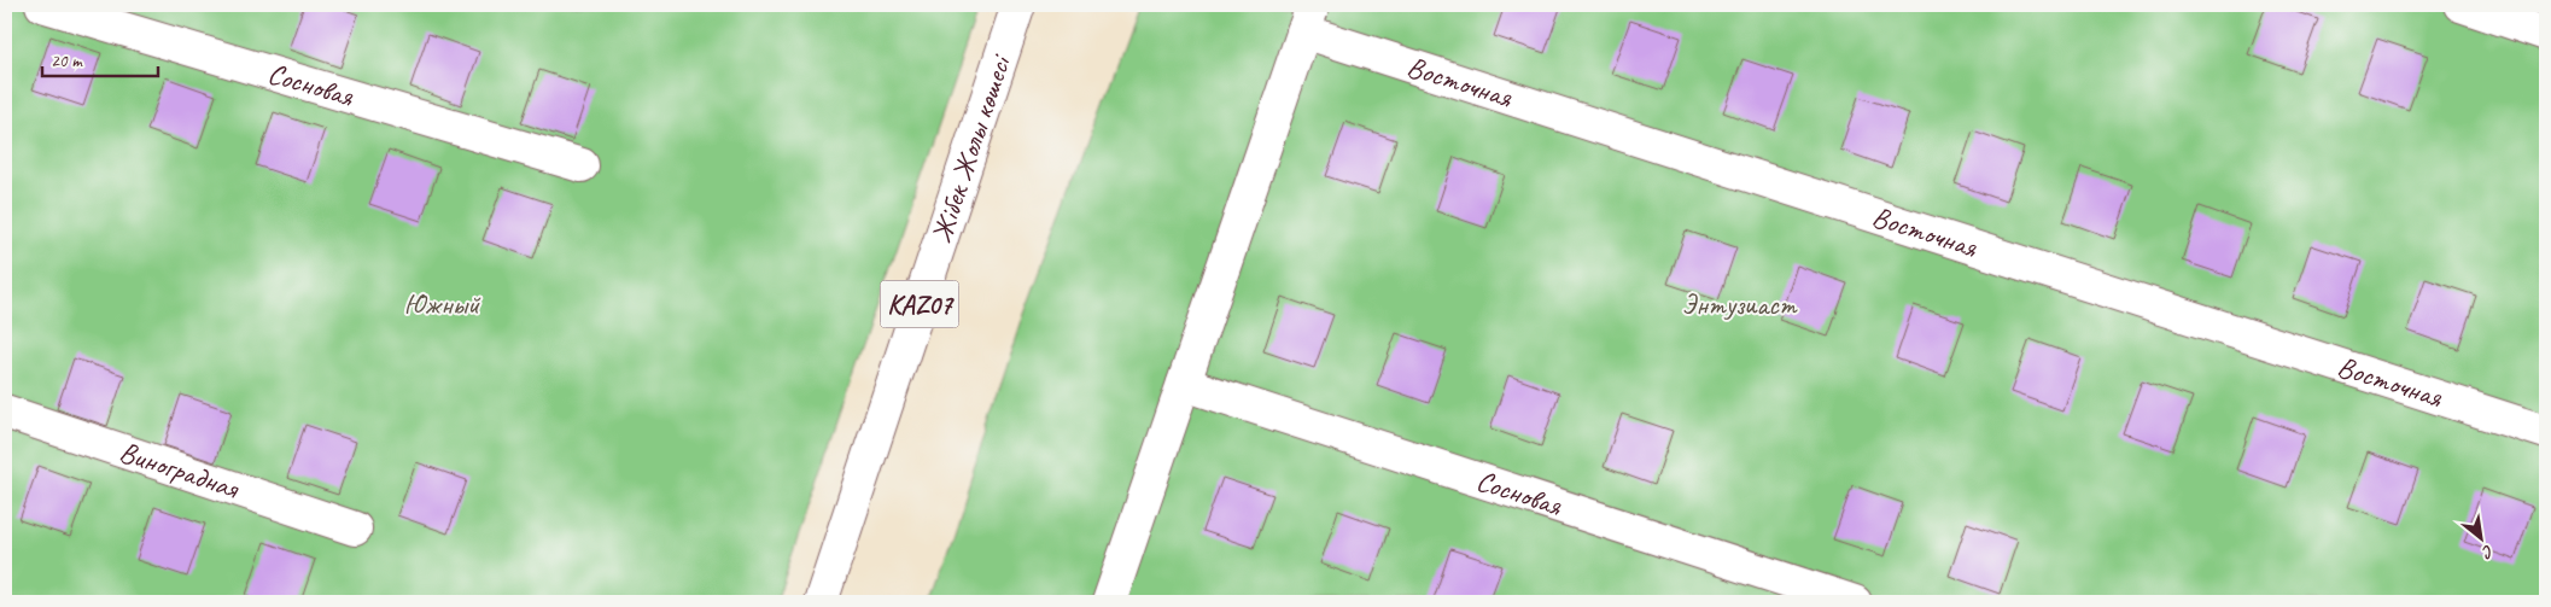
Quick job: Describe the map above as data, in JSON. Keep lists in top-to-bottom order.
{
  "streets": {
    "main road": [
      "Восточная",
      "Сосновая",
      "Жібек Жолы көшесі",
      "KAZ07",
      "Виноградная"
    ]
  },
  "parks": ["Южный", "Энтузиаст"],
  "scale_bar": "20 m",
  "north": "bottom right"
}
